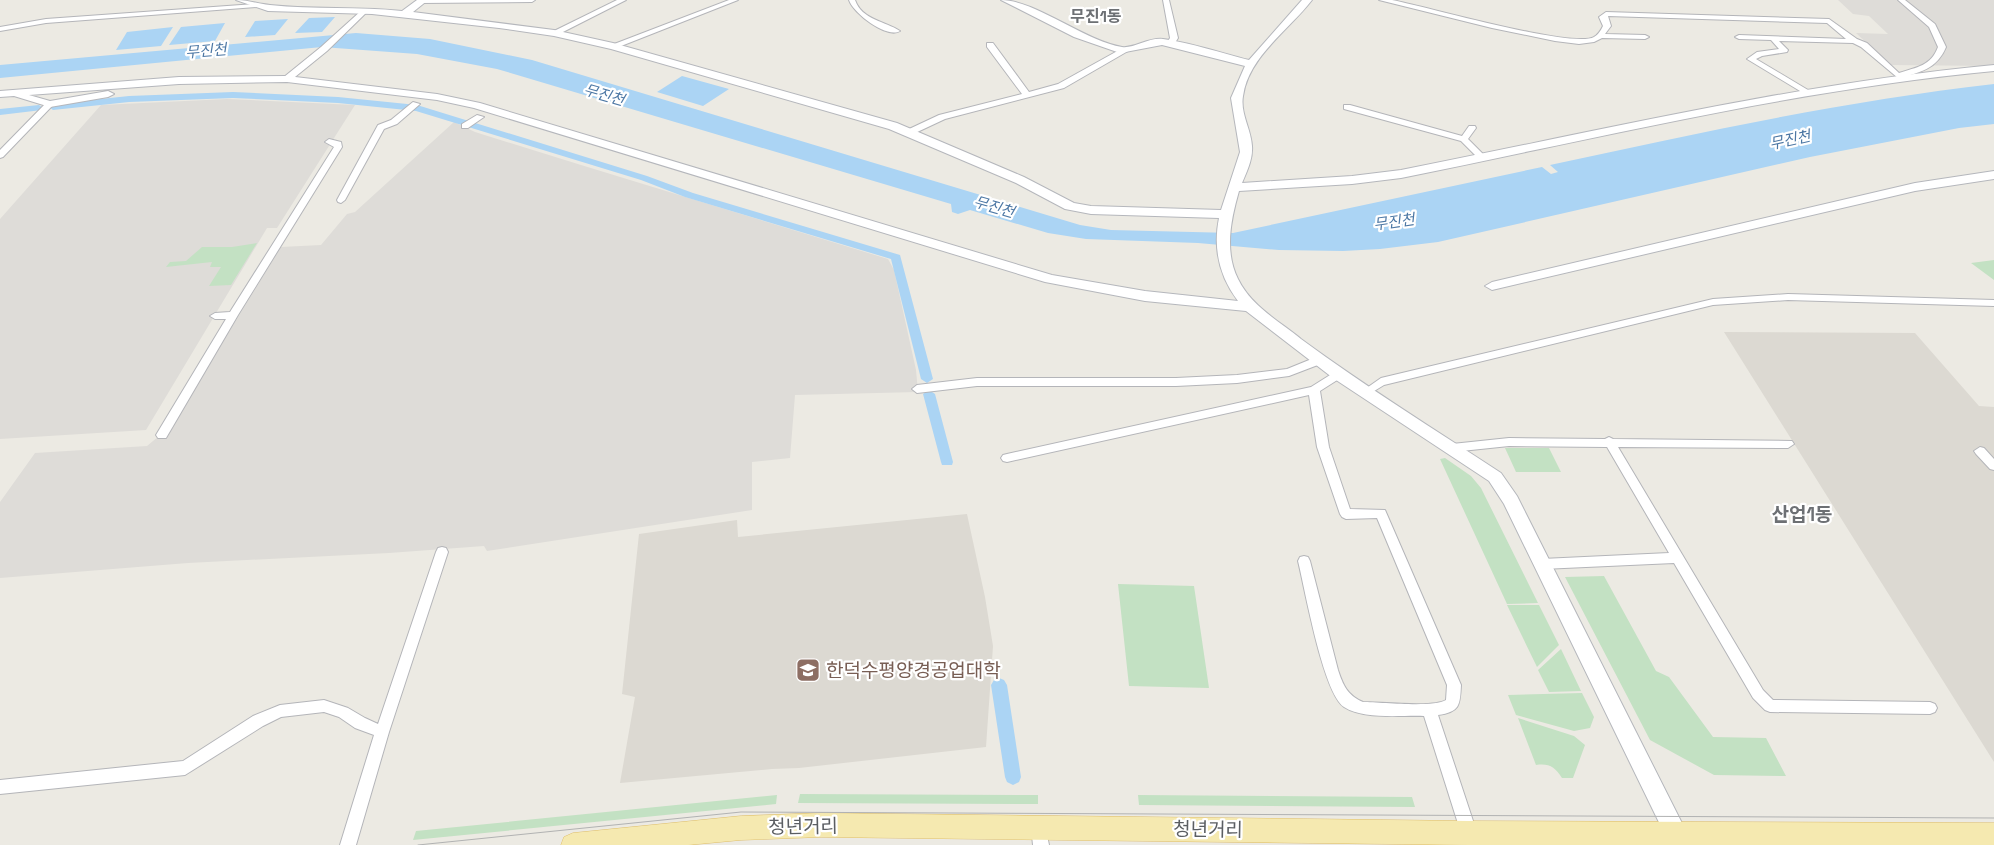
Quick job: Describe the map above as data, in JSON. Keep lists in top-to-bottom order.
{
  "streets": {
    "main road": ["청년거리"]
  },
  "districts": ["무진1동", "산업1동"],
  "water": ["무진천"],
  "places": {
    "school or university": ["한덕수평양경공업대학"]
  }
}
